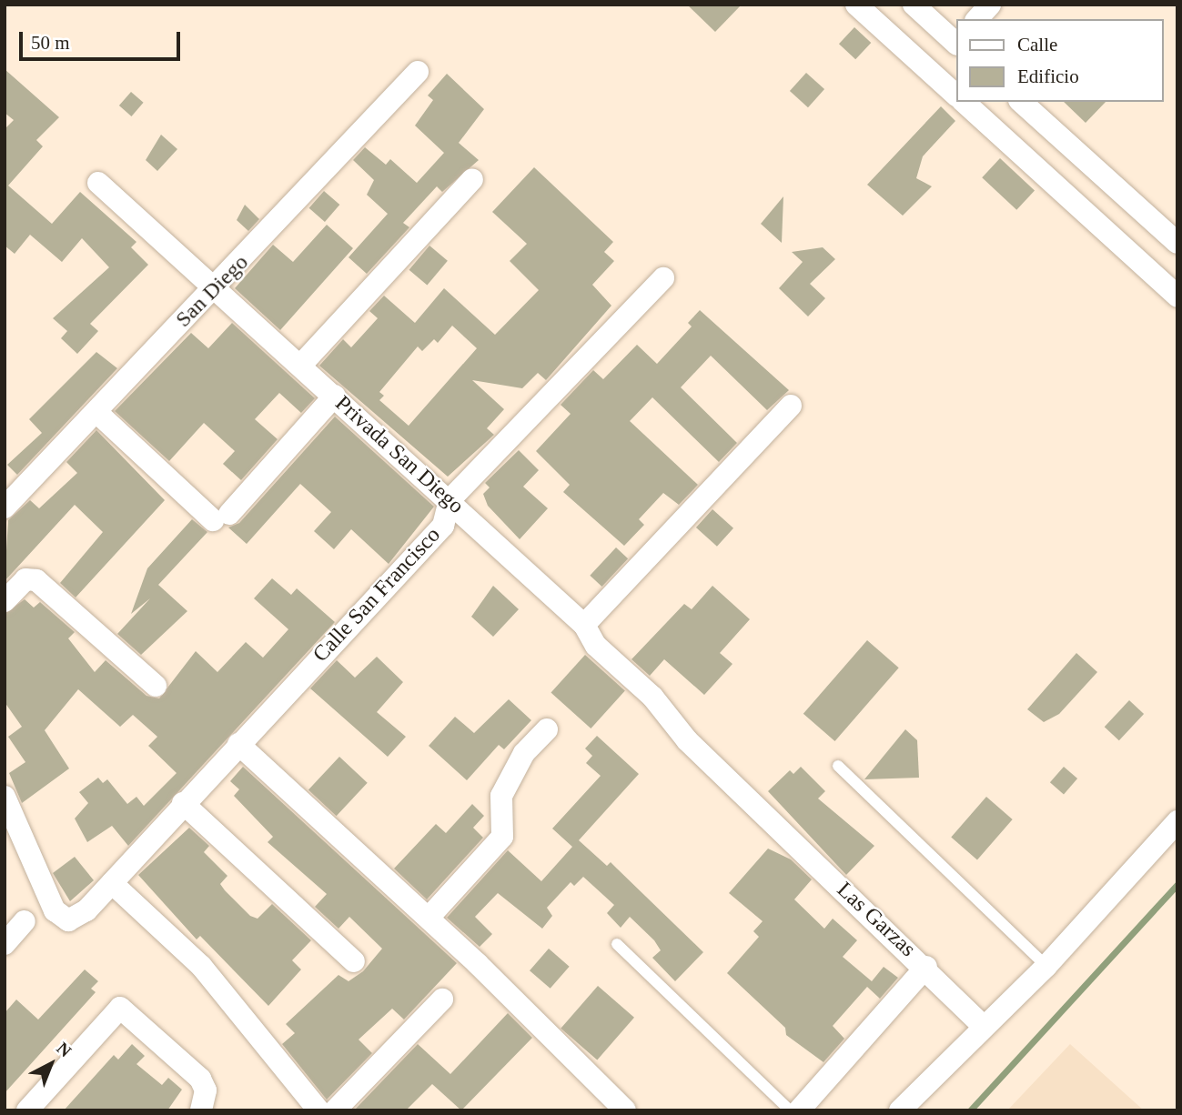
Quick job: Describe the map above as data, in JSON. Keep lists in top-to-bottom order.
{
  "streets": {
    "street": [
      "San Diego",
      "Privada San Diego",
      "Calle San Francisco",
      "Las Garzas"
    ]
  },
  "crossings": [
    ["San Diego", "Privada San Diego"],
    ["Privada San Diego", "Calle San Francisco"],
    ["Privada San Diego", "Las Garzas"]
  ],
  "legend": ["Calle", "Edificio"],
  "scale_bar": "50 m",
  "north": "top right"
}
